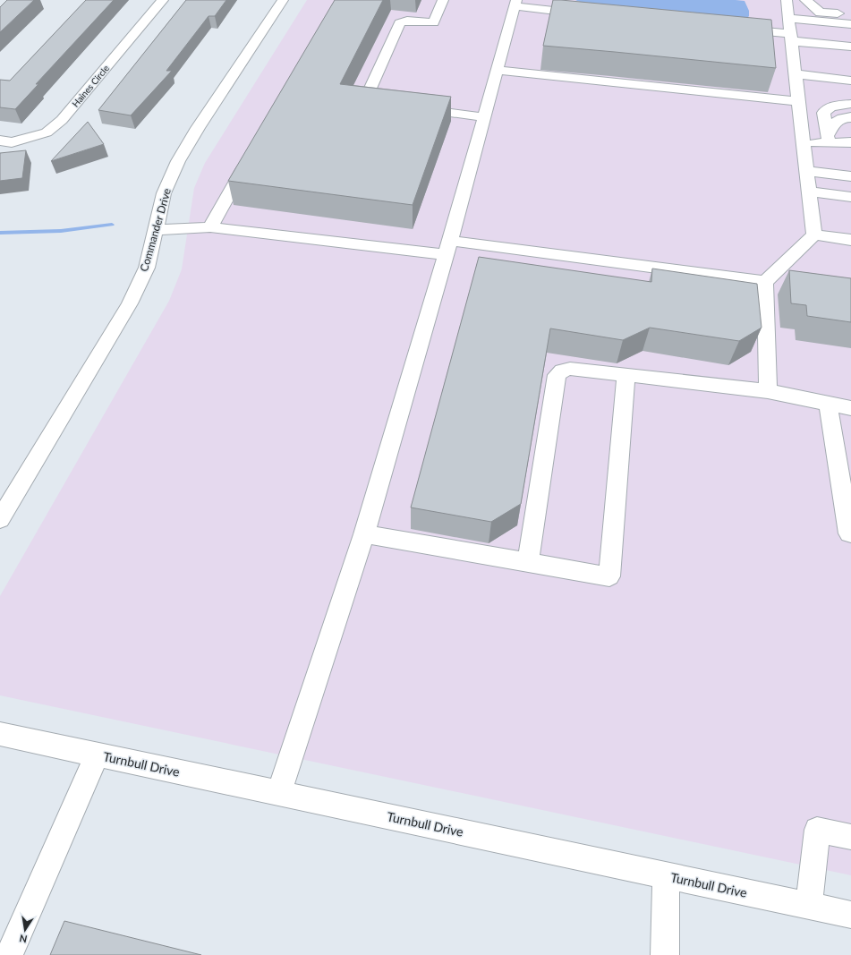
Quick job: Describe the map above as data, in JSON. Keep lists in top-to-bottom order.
{
  "streets": {
    "street": ["Haines Circle", "Commander Drive", "Turnbull Drive"]
  },
  "north": "bottom"
}
